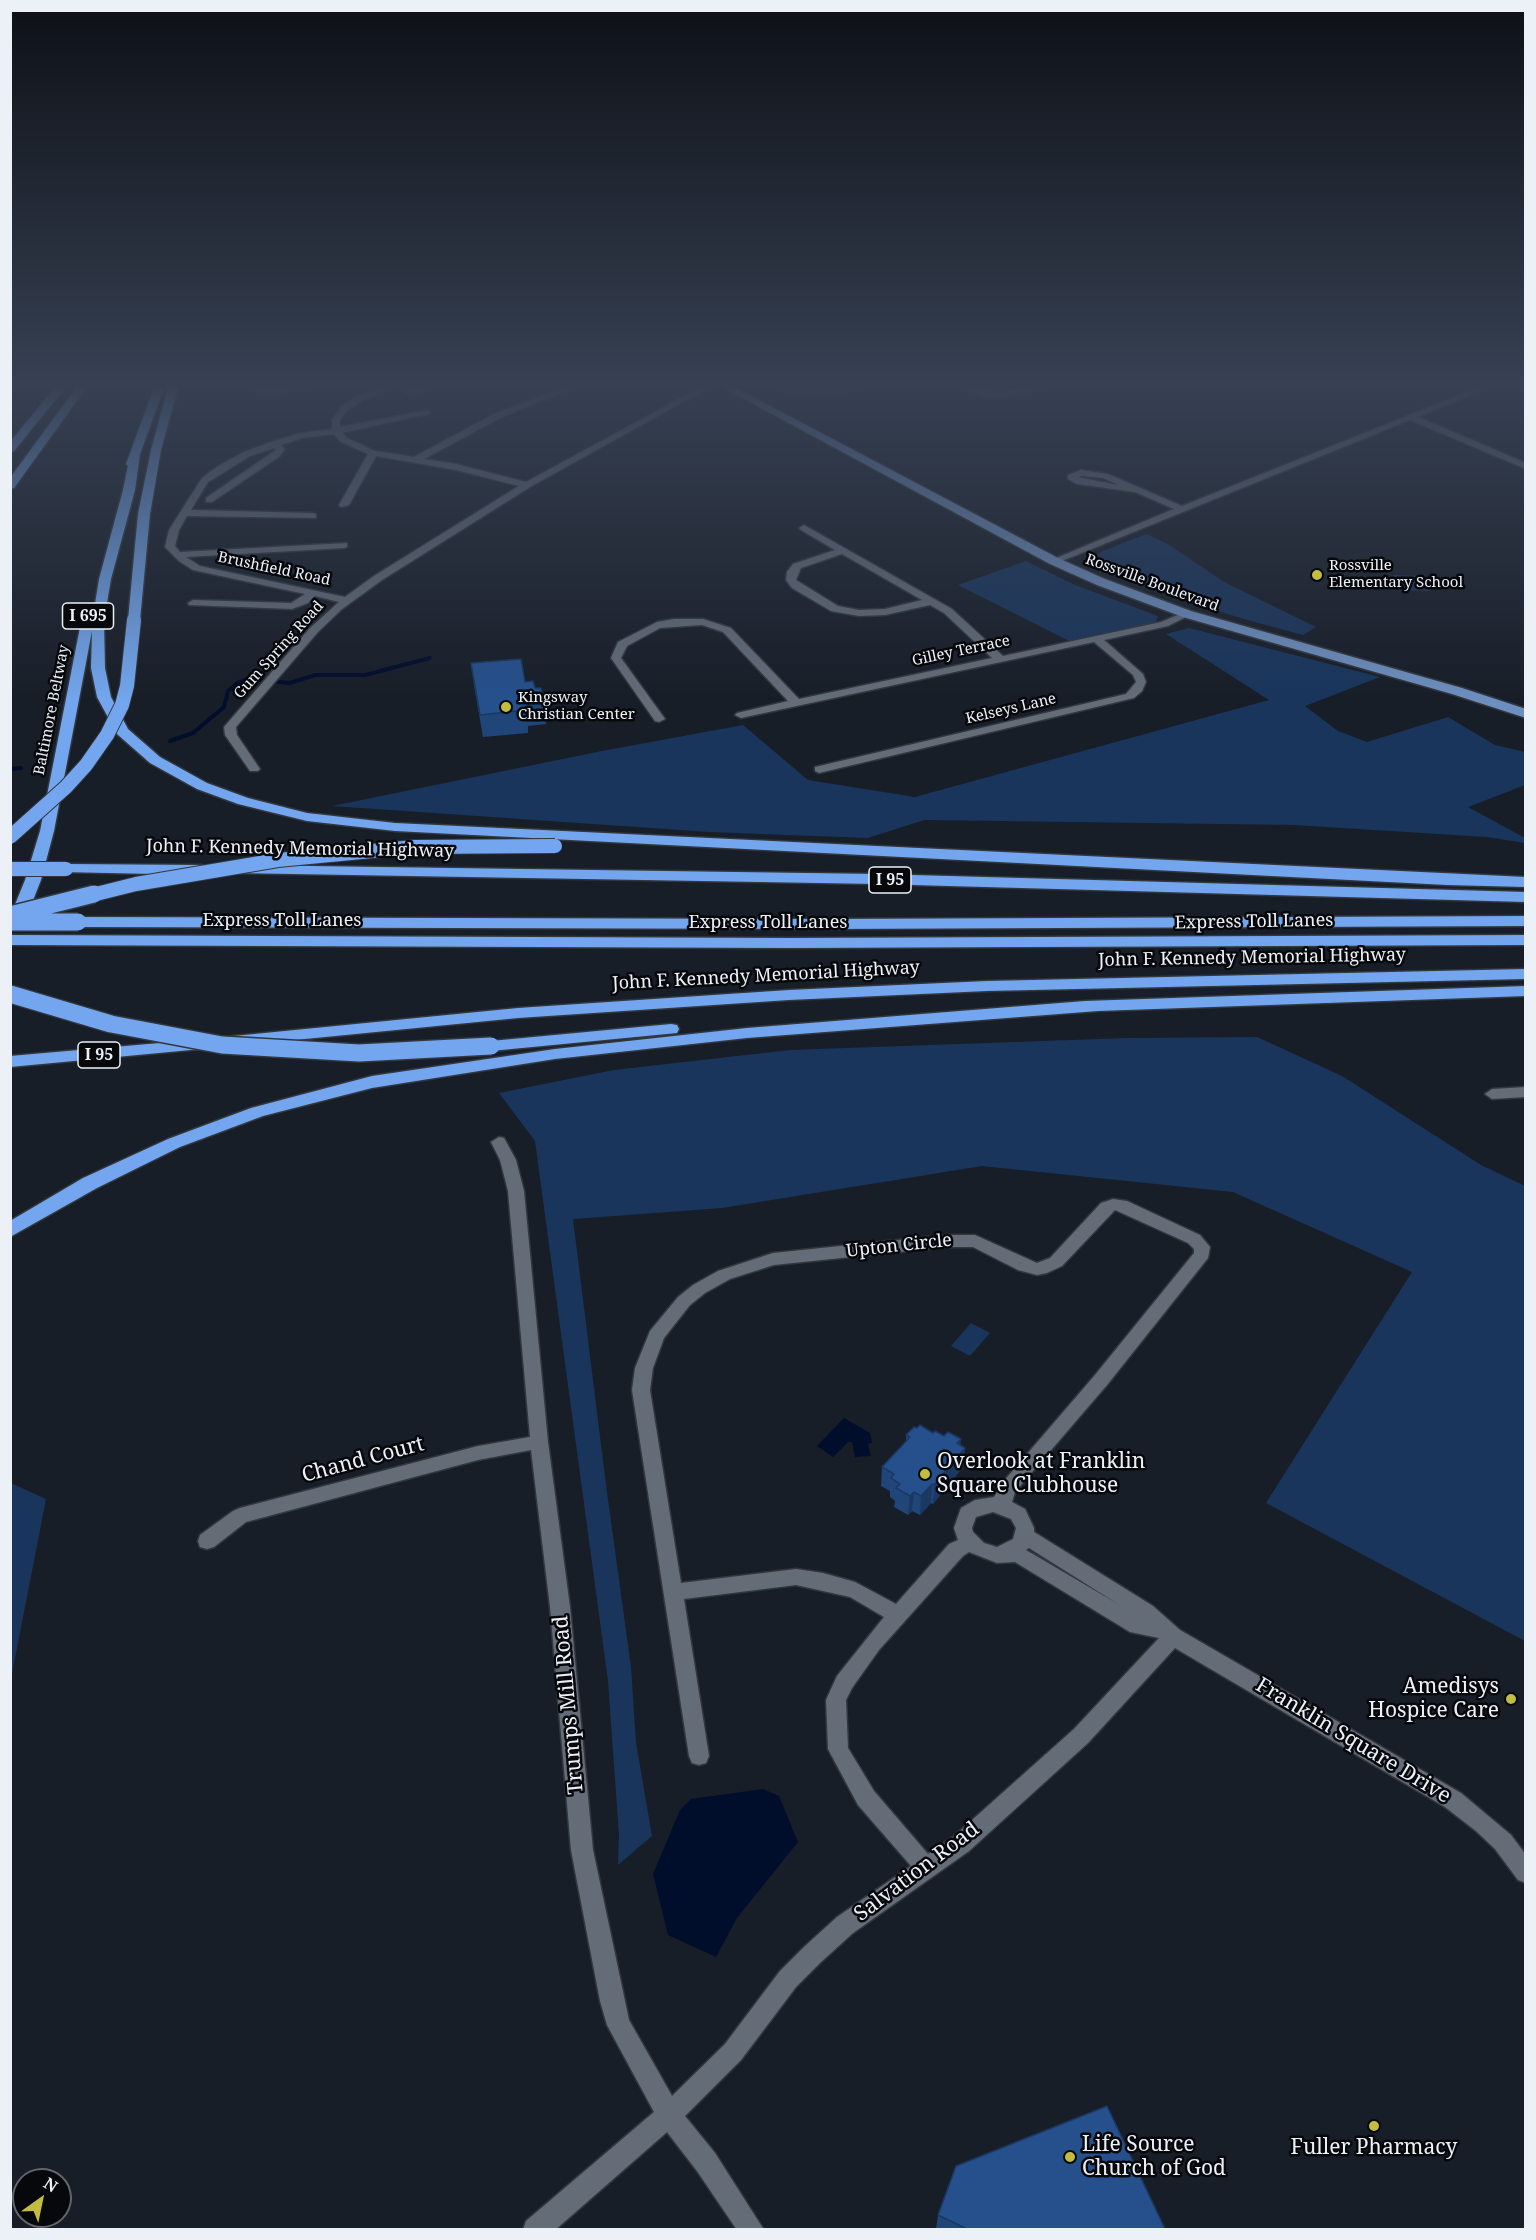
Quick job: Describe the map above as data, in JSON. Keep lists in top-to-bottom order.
{
  "streets": {
    "highway": [
      "I 695",
      "Baltimore Beltway",
      "John F. Kennedy Memorial Highway",
      "I 95",
      "Express Toll Lanes"
    ],
    "main road": ["Rossville Boulevard"],
    "street": [
      "Brushfield Road",
      "Gum Spring Road",
      "Gilley Terrace",
      "Kelseys Lane",
      "Upton Circle",
      "Chand Court",
      "Trumps Mill Road",
      "Franklin Square Drive",
      "Salvation Road"
    ]
  },
  "crossings": [
    ["Brushfield Road", "Gum Spring Road"],
    ["Rossville Boulevard", "Gilley Terrace"],
    ["Gilley Terrace", "Kelseys Lane"],
    ["Baltimore Beltway", "Express Toll Lanes"],
    ["Upton Circle", "Franklin Square Drive"],
    ["Chand Court", "Trumps Mill Road"],
    ["Trumps Mill Road", "Salvation Road"],
    ["Franklin Square Drive", "Salvation Road"]
  ],
  "places": [
    "Rossville Elementary School",
    "Kingsway Christian Center",
    "Overlook at Franklin Square Clubhouse",
    "Amedisys Hospice Care",
    "Fuller Pharmacy",
    "Life Source Church of God"
  ],
  "north": "top right"
}
